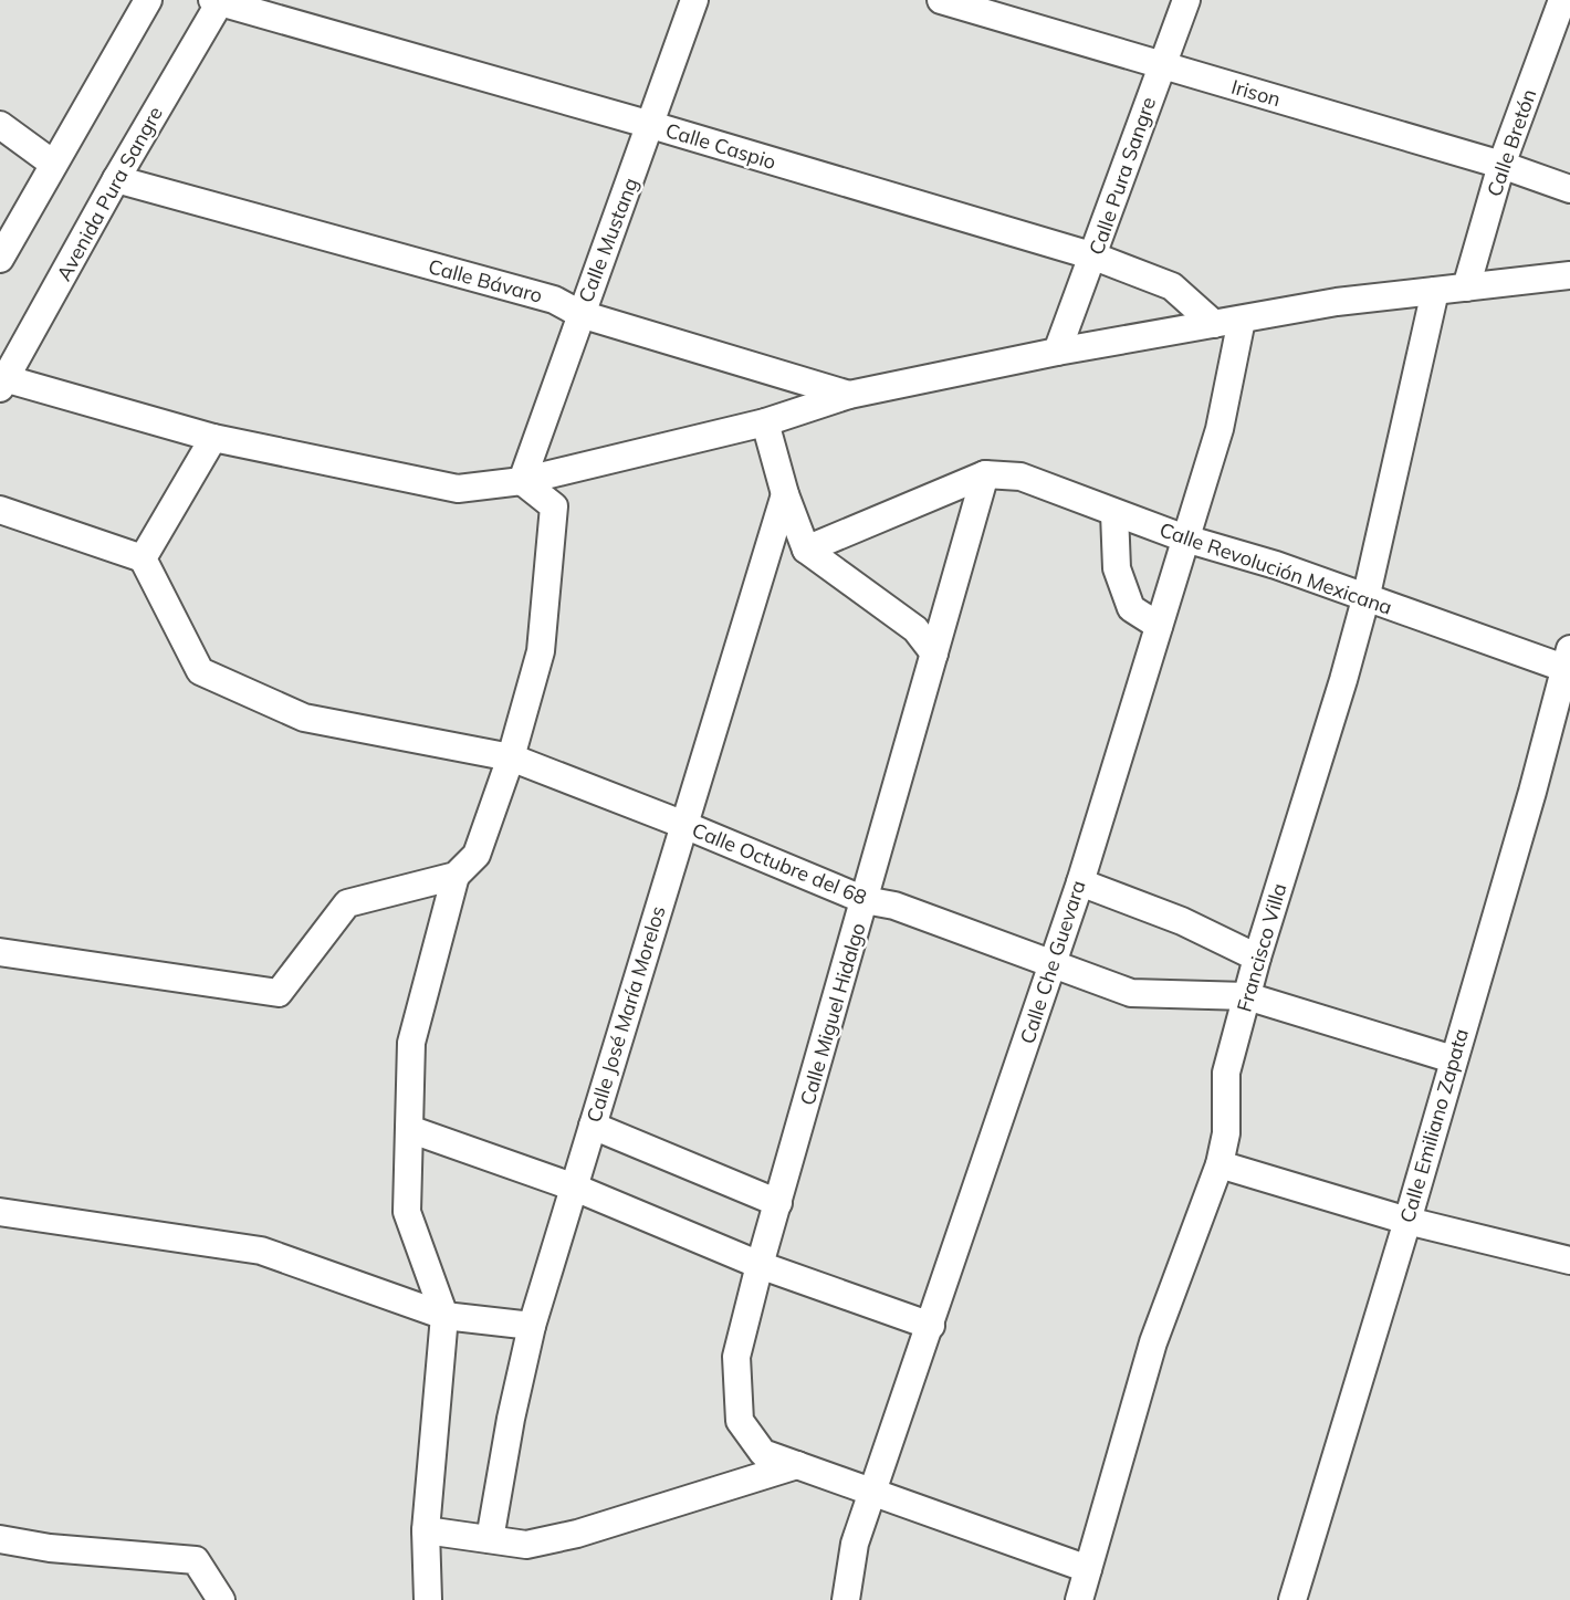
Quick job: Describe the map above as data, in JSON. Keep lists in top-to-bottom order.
{
  "streets": {
    "street": [
      "Irison",
      "Calle Bretón",
      "Calle Caspio",
      "Calle Pura Sangre",
      "Avenida Pura Sangre",
      "Calle Mustang",
      "Calle Bávaro",
      "Calle Revolución Mexicana",
      "Calle Octubre del 68",
      "Francisco Villa",
      "Calle Che Guevara",
      "Calle José María Morelos",
      "Calle Miguel Hidalgo",
      "Calle Emiliano Zapata"
    ]
  },
  "crossings": [
    ["Irison", "Calle Bretón"],
    ["Irison", "Calle Pura Sangre"],
    ["Calle Caspio", "Calle Pura Sangre"],
    ["Calle Caspio", "Avenida Pura Sangre"],
    ["Calle Caspio", "Calle Mustang"],
    ["Avenida Pura Sangre", "Calle Bávaro"],
    ["Calle Mustang", "Calle Bávaro"],
    ["Calle Revolución Mexicana", "Francisco Villa"],
    ["Calle Revolución Mexicana", "Calle Che Guevara"],
    ["Calle Revolución Mexicana", "Calle Miguel Hidalgo"],
    ["Calle Revolución Mexicana", "Calle Emiliano Zapata"],
    ["Calle Octubre del 68", "Francisco Villa"],
    ["Calle Octubre del 68", "Calle Che Guevara"],
    ["Calle Octubre del 68", "Calle José María Morelos"],
    ["Calle Octubre del 68", "Calle Miguel Hidalgo"],
    ["Calle Octubre del 68", "Calle Emiliano Zapata"]
  ]
}
